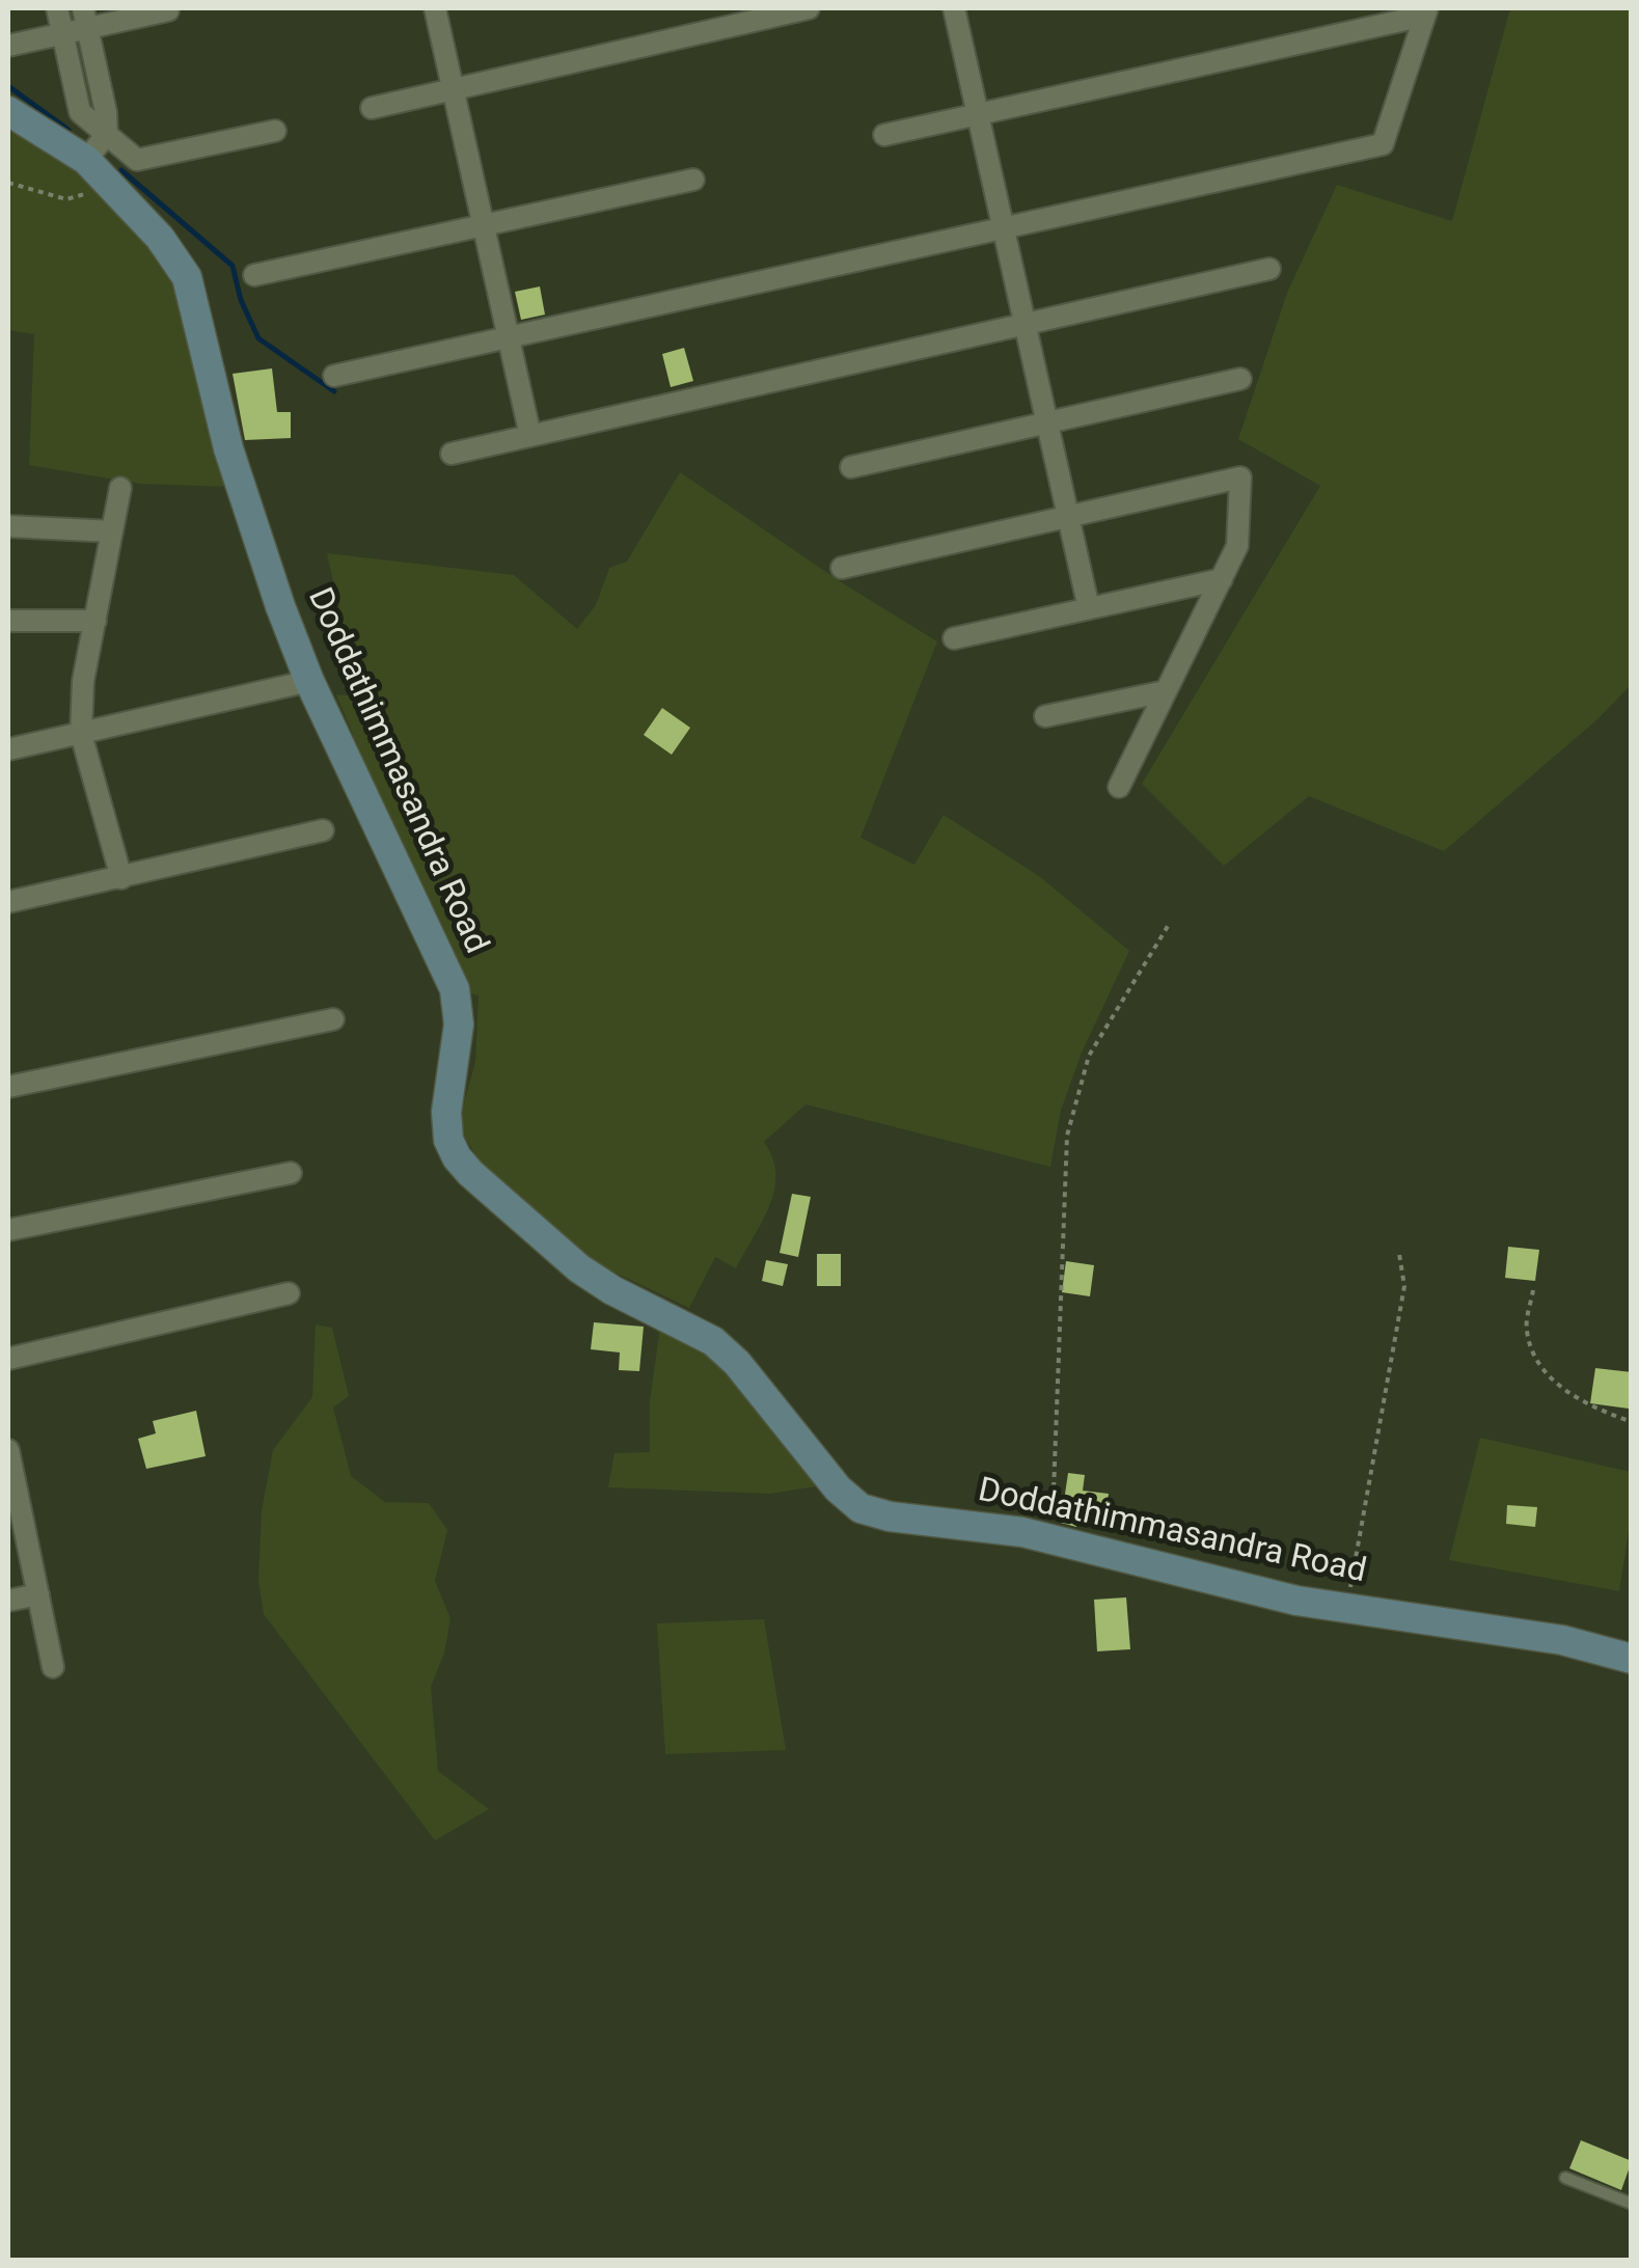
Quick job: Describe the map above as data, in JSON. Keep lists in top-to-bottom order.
{
  "streets": {
    "street": ["Doddathimmasandra Road"]
  }
}
